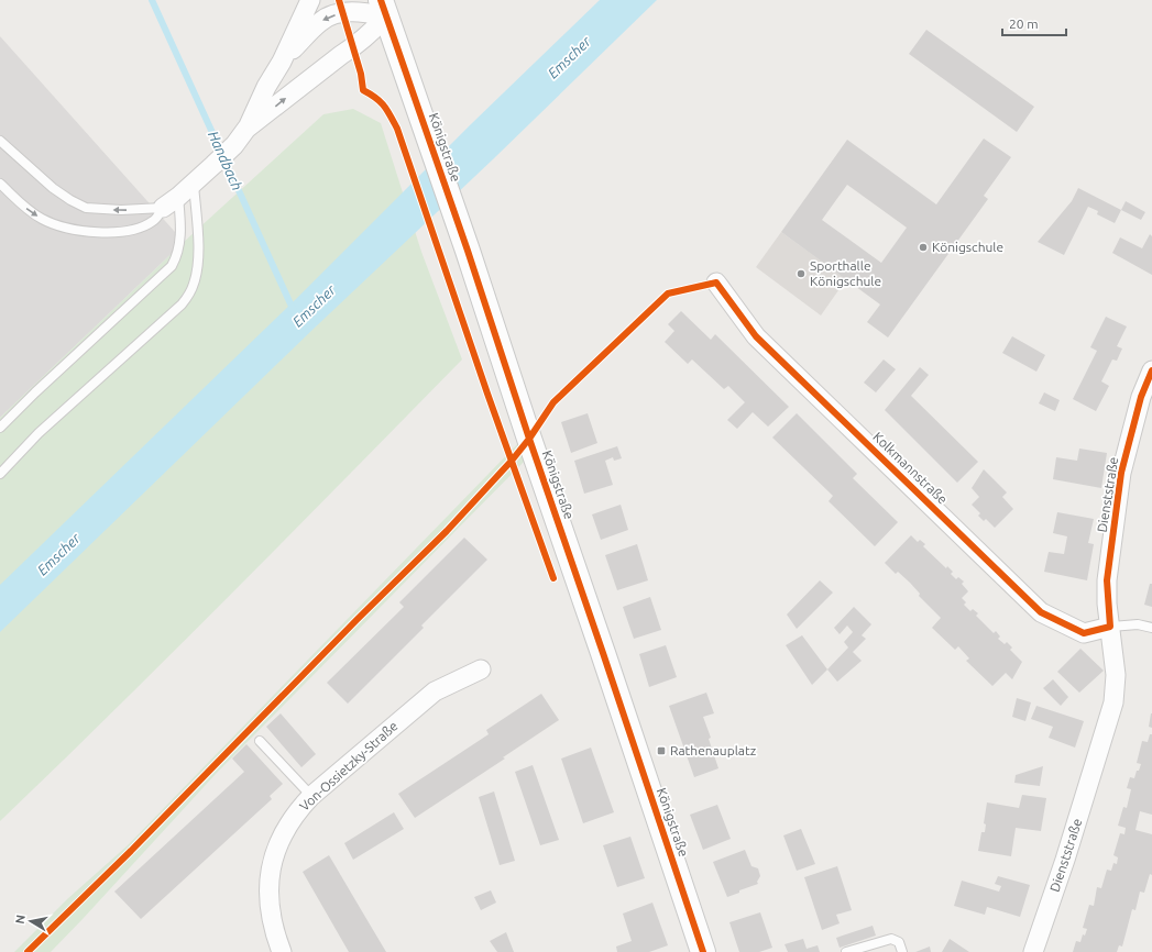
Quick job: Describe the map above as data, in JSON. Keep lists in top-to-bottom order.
{
  "streets": {
    "main road": ["Königstraße"],
    "street": ["Kolkmannstraße", "Dienststraße", "Von-Ossietzky-Straße"]
  },
  "crossings": [
    ["Kolkmannstraße", "Dienststraße"]
  ],
  "water": ["Emscher", "Handbach"],
  "places": {
    "other": ["Königschule", "Sporthalle Königschule"],
    "transit": ["Rathenauplatz"]
  },
  "scale_bar": "20 m",
  "north": "left"
}
